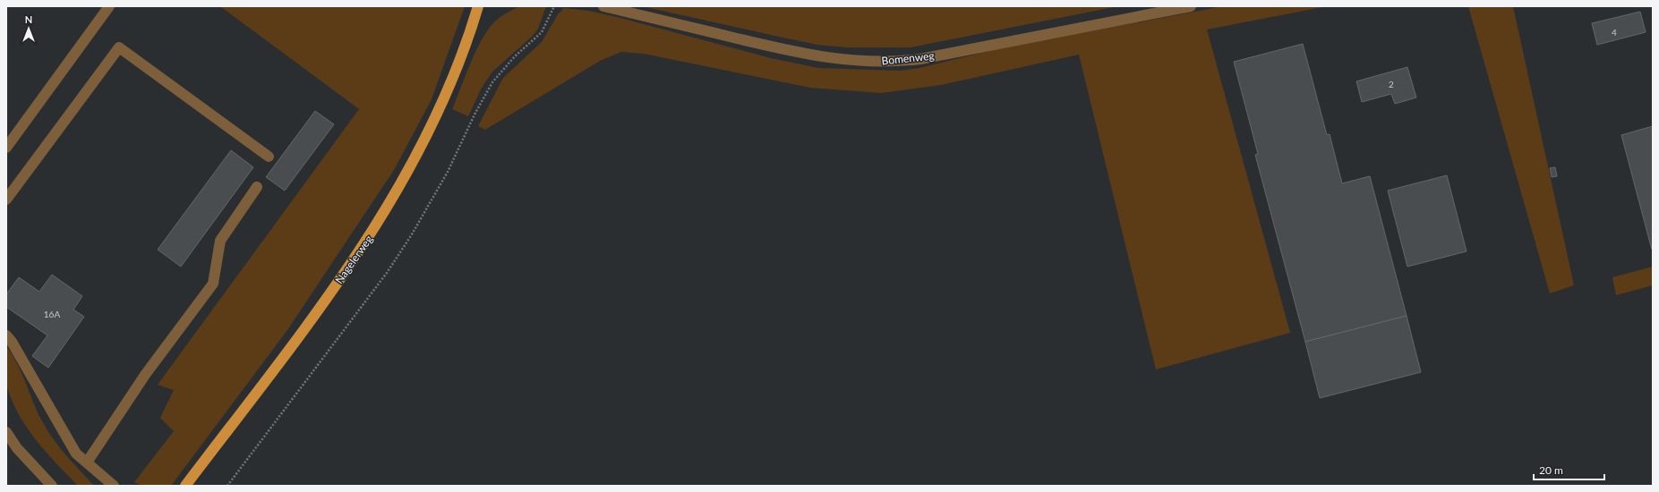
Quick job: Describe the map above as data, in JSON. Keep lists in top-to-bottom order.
{
  "streets": {
    "main road": ["Nagelerweg"],
    "street": ["Bomenweg"]
  },
  "house_numbers": ["4", "2", "16A"],
  "scale_bar": "20 m",
  "north": "top"
}
